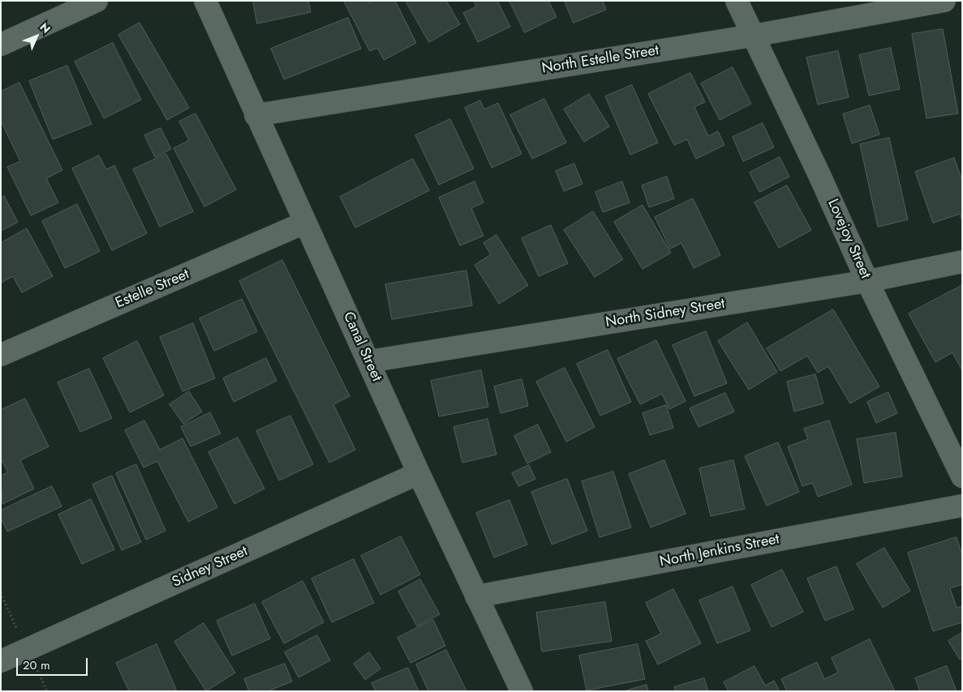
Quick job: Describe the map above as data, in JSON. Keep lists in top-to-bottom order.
{
  "streets": {
    "street": [
      "North Estelle Street",
      "Lovejoy Street",
      "Estelle Street",
      "North Sidney Street",
      "Canal Street",
      "North Jenkins Street",
      "Sidney Street"
    ]
  },
  "crossings": [
    ["North Estelle Street", "Lovejoy Street"],
    ["North Estelle Street", "Canal Street"],
    ["Lovejoy Street", "North Sidney Street"],
    ["Estelle Street", "Canal Street"],
    ["North Sidney Street", "Canal Street"],
    ["Canal Street", "North Jenkins Street"],
    ["Canal Street", "Sidney Street"]
  ],
  "scale_bar": "20 m",
  "north": "top right"
}
